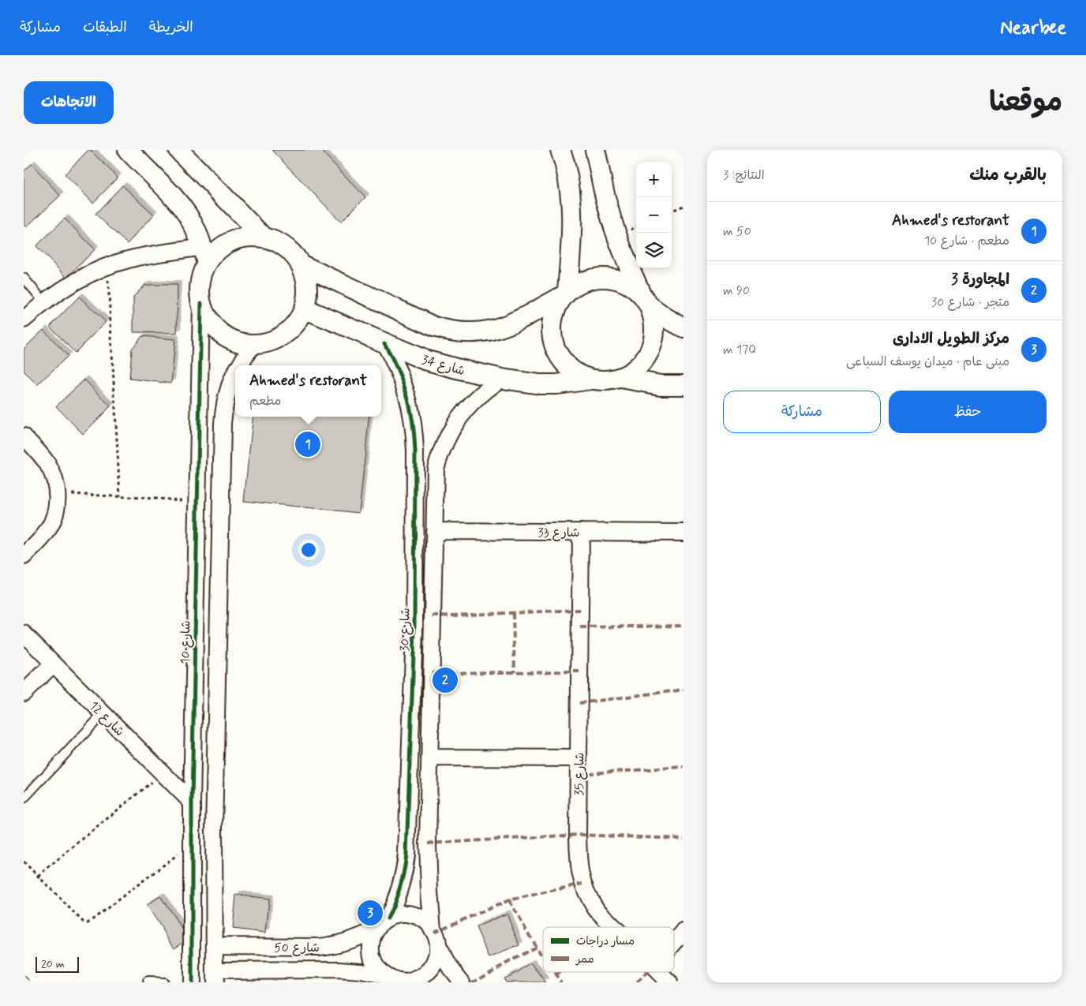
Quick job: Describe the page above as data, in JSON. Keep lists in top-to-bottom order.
{
  "streets": {
    "street": [
      "شارع 34",
      "شارع 33",
      "شارع 30",
      "شارع 10",
      "شارع 12",
      "شارع 35",
      "شارع 50"
    ]
  },
  "crossings": [
    ["شارع 34", "شارع 30"],
    ["شارع 34", "شارع 10"],
    ["شارع 33", "شارع 35"],
    ["شارع 30", "شارع 50"],
    ["شارع 10", "شارع 12"]
  ],
  "legend": ["مسار دراجات", "ممر"],
  "scale_bar": "20 m",
  "page": {
    "header": "Nearbee",
    "nav": ["الخريطة", "الطبقات", "مشاركة"],
    "title": "موقعنا",
    "buttons": [
      "الاتجاهات",
      ["حفظ", "مشاركة"]
    ],
    "heading": ["بالقرب منك", "النتائج: 3"],
    "map_buttons": ["+", "−"],
    "list": [
      {
        "mark": "1",
        "name": "Ahmed's restorant",
        "note": "مطعم · شارع 10",
        "value": "50 m"
      },
      {
        "mark": "2",
        "name": "المجاورة 3",
        "note": "متجر · شارع 30",
        "value": "90 m"
      },
      {
        "mark": "3",
        "name": "مركز الطويل الادارى",
        "note": "مبنى عام · ميدان يوسف السباعى",
        "value": "170 m"
      }
    ],
    "popup": ["Ahmed's restorant", "مطعم"],
    "pins": ["1", "2", "3"],
    "scale": "20 m"
  }
}
